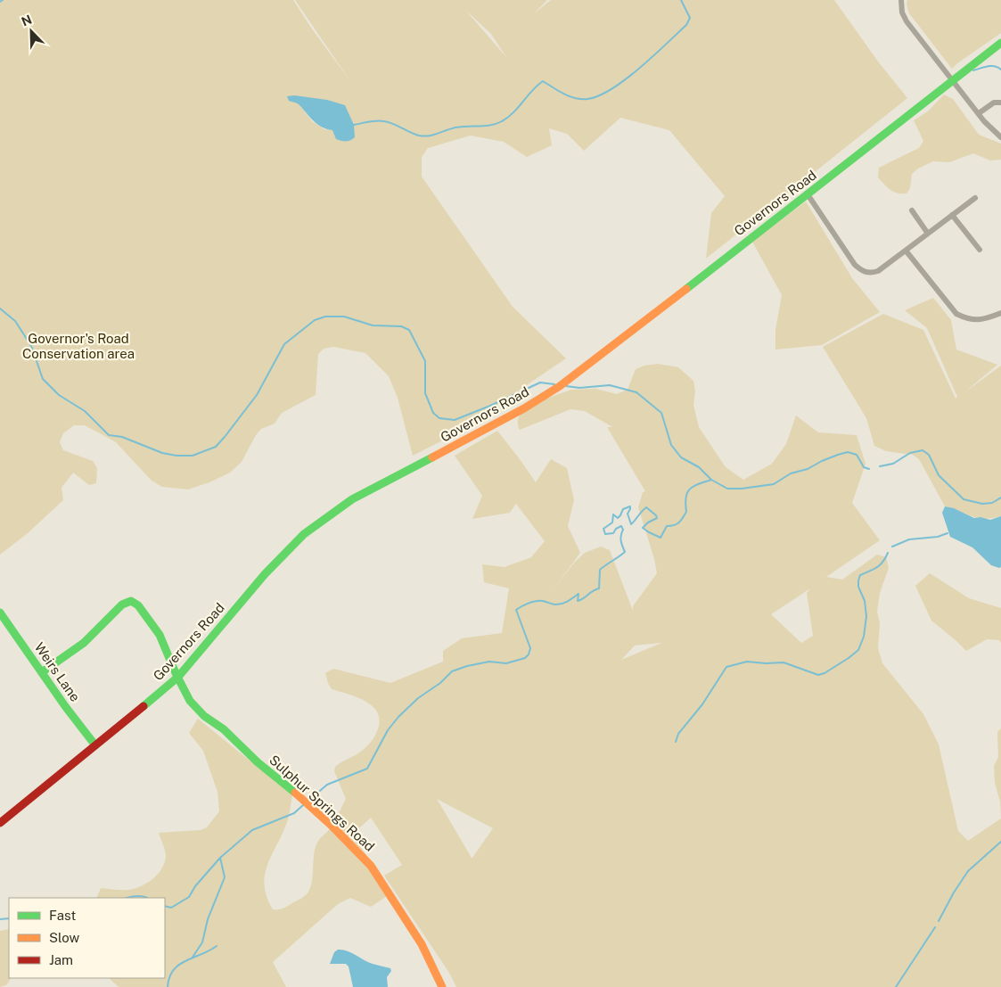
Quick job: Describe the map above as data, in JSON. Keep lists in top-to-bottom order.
{
  "streets": {
    "main road": ["Governors Road", "Weirs Lane", "Sulphur Springs Road"]
  },
  "crossings": [
    ["Governors Road", "Weirs Lane"],
    ["Governors Road", "Sulphur Springs Road"],
    ["Weirs Lane", "Sulphur Springs Road"]
  ],
  "parks": ["Governor's Road Conservation area"],
  "legend": ["Fast", "Slow", "Jam"],
  "north": "top left"
}
